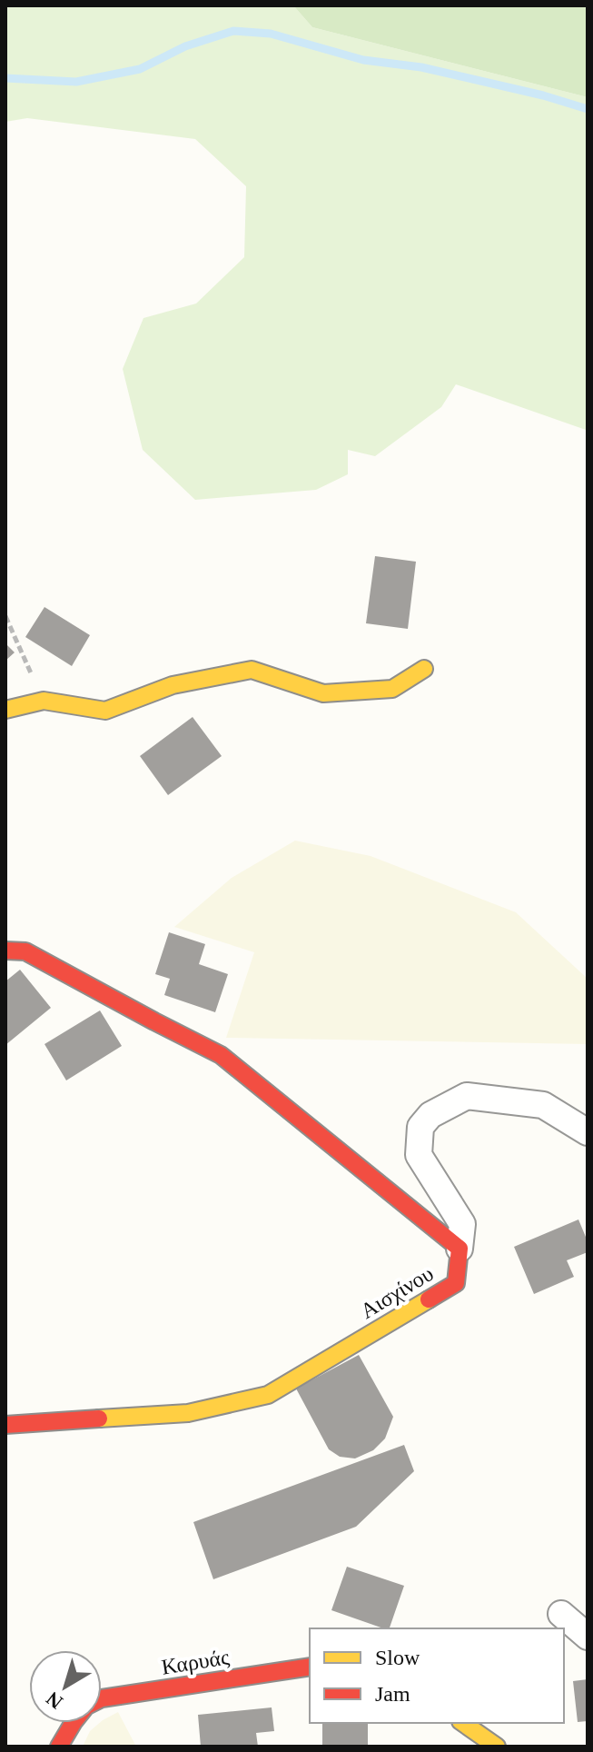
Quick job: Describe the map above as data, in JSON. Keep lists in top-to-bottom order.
{
  "streets": {
    "street": ["Αισχίνου", "Καρυάς"]
  },
  "legend": ["Slow", "Jam"],
  "north": "bottom left"
}
